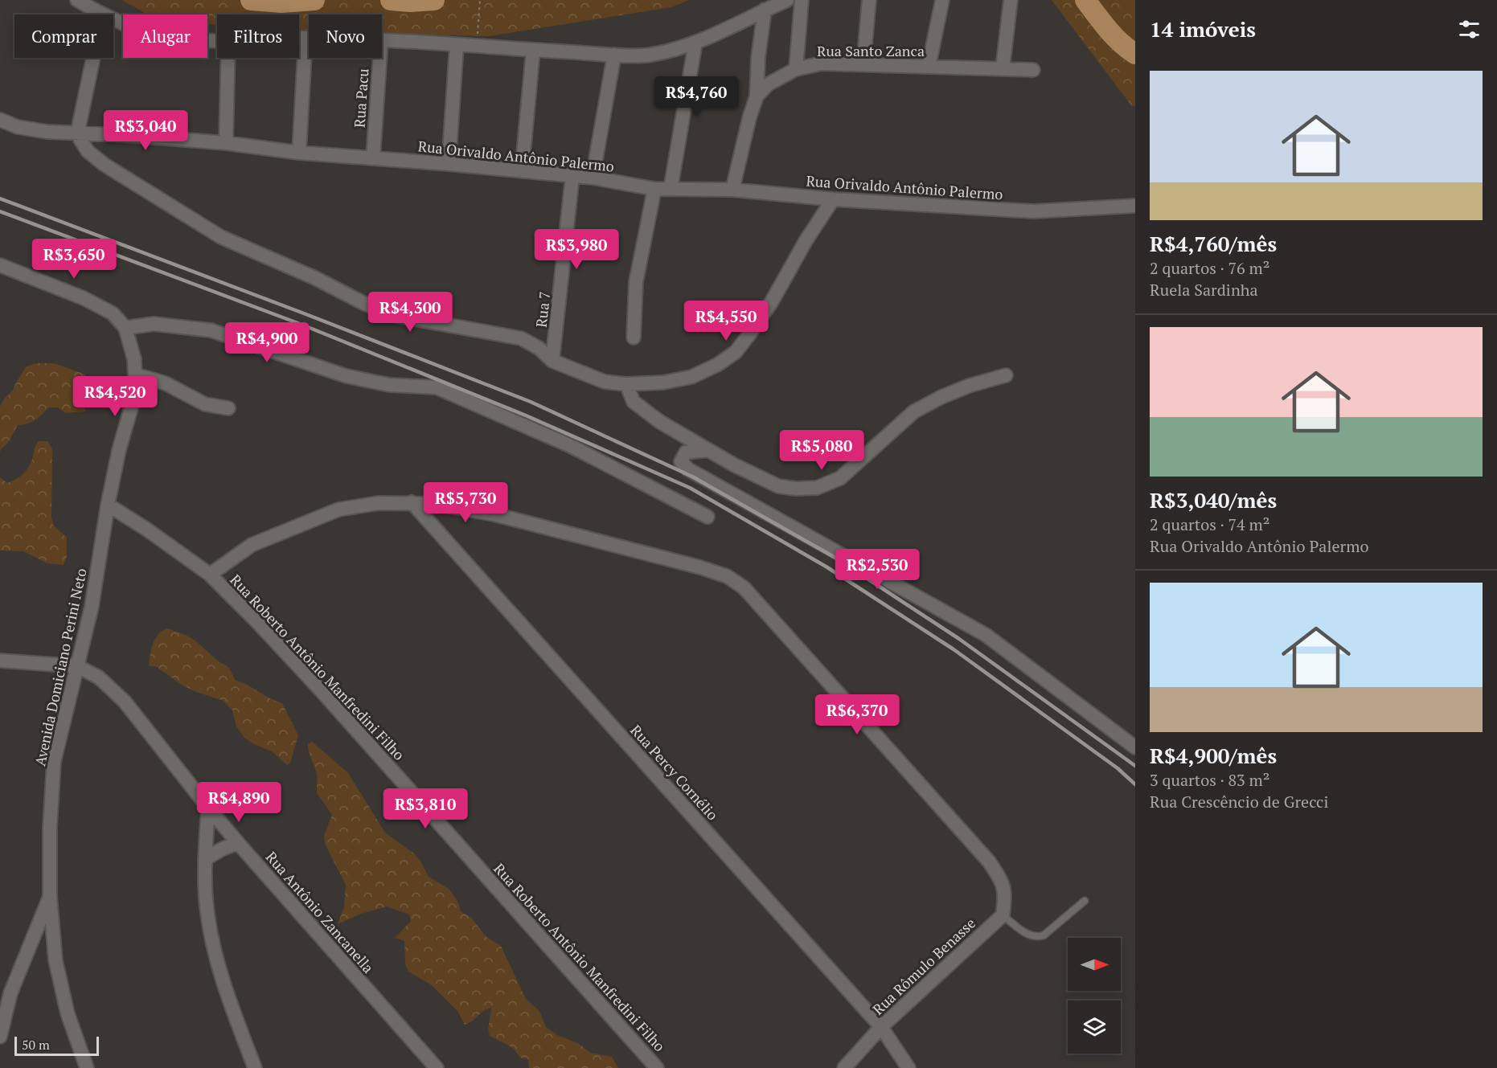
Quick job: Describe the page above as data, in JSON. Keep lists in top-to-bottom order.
{
  "streets": {
    "street": [
      "Rua Santo Zanca",
      "Rua Pacu",
      "Rua Orivaldo Antônio Palermo",
      "Rua 7",
      "Avenida Domiciano Perini Neto",
      "Rua Roberto Antônio Manfredini Filho",
      "Rua Percy Cornélio",
      "Rua Antônio Zancanella",
      "Rua Rômulo Benasse"
    ]
  },
  "crossings": [
    ["Rua Pacu", "Rua Orivaldo Antônio Palermo"],
    ["Rua Orivaldo Antônio Palermo", "Rua 7"],
    ["Avenida Domiciano Perini Neto", "Rua Roberto Antônio Manfredini Filho"],
    ["Avenida Domiciano Perini Neto", "Rua Antônio Zancanella"],
    ["Rua Percy Cornélio", "Rua Rômulo Benasse"]
  ],
  "scale_bar": "50 m",
  "north": "right",
  "page": {
    "heading": "14 imóveis",
    "chip": [
      "Comprar",
      "Alugar",
      "Filtros",
      "Novo"
    ],
    "list": [
      {
        "name": "R$4,760/mês",
        "note": "2 quartos · 76 m² · Ruela Sardinha"
      },
      {
        "name": "R$3,040/mês",
        "note": "2 quartos · 74 m² · Rua Orivaldo Antônio Palermo"
      },
      {
        "name": "R$4,900/mês",
        "note": "3 quartos · 83 m² · Rua Crescêncio de Grecci"
      }
    ],
    "price": [
      "R$4,760",
      "R$3,040",
      "R$3,980",
      "R$3,650",
      "R$4,300",
      "R$4,550",
      "R$4,900",
      "R$4,520",
      "R$5,080",
      "R$5,730",
      "R$2,530",
      "R$6,370",
      "R$4,890",
      "R$3,810"
    ],
    "scale": "50 m"
  }
}
